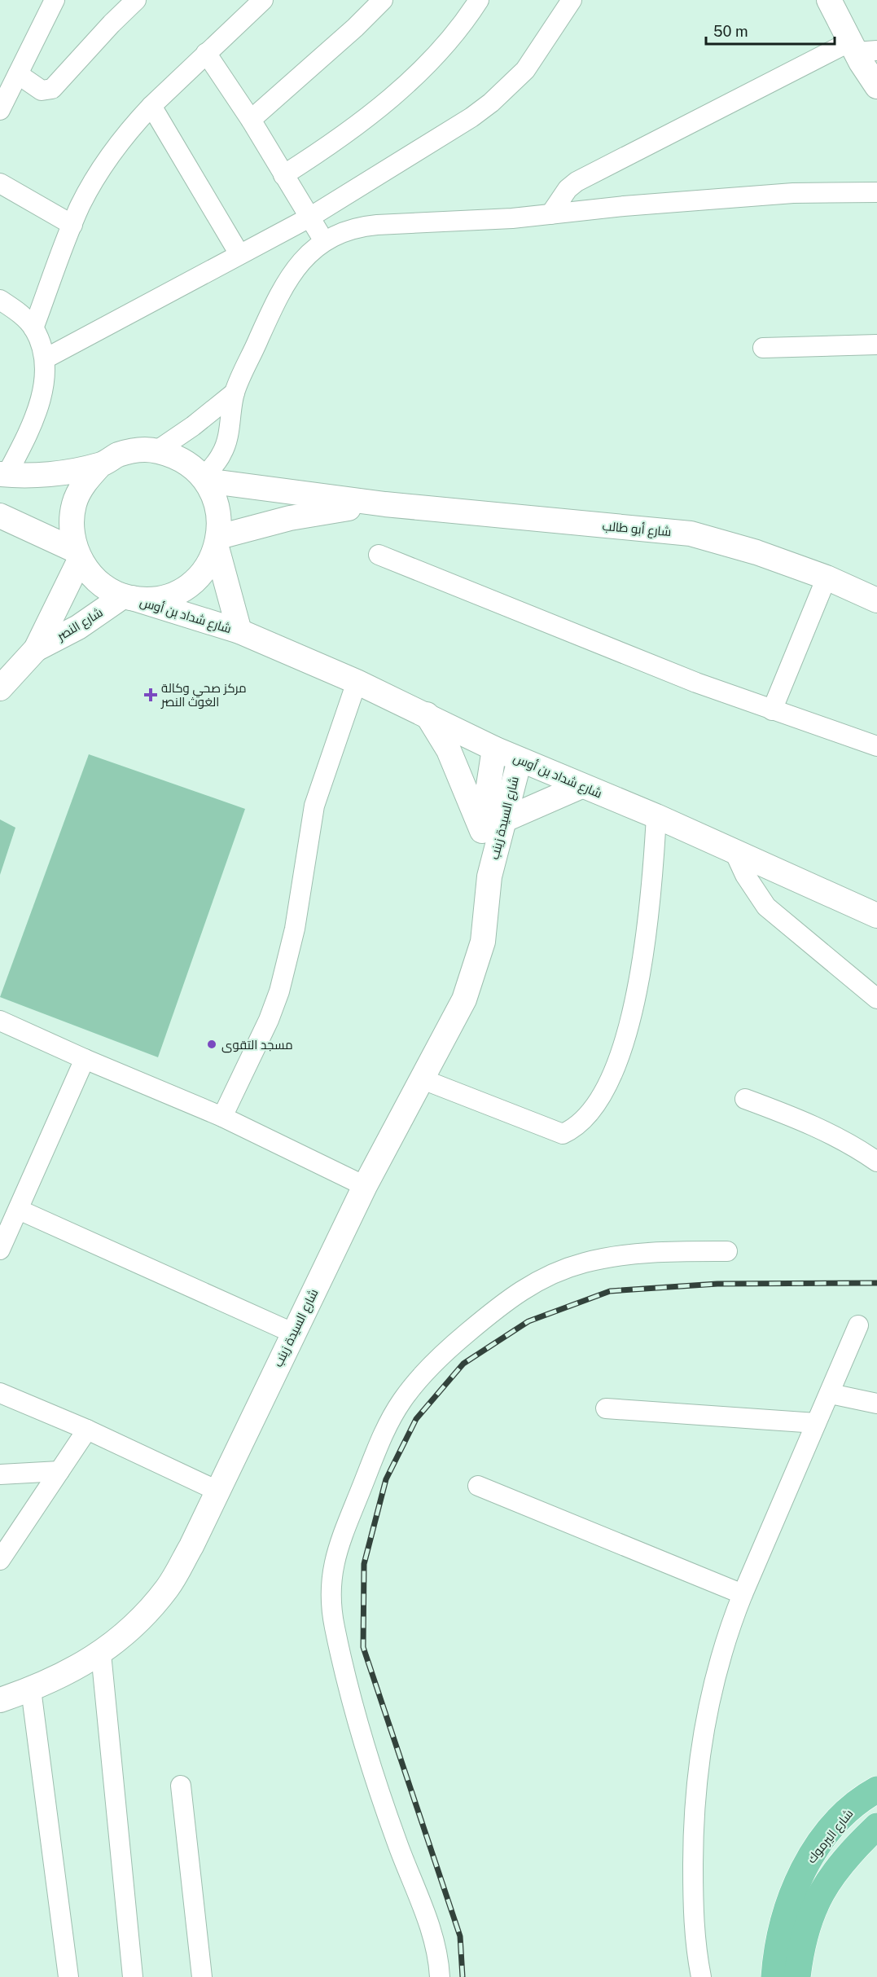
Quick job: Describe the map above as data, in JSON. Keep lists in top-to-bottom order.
{
  "streets": {
    "highway": ["شارع اليرموك"],
    "street": [
      "شارع أبو طالب",
      "شارع شداد بن أوس",
      "شارع النصر",
      "شارع السيدة زينب"
    ]
  },
  "crossings": [
    ["شارع أبو طالب", "شارع شداد بن أوس"],
    ["شارع أبو طالب", "شارع النصر"],
    ["شارع شداد بن أوس", "شارع النصر"],
    ["شارع شداد بن أوس", "شارع السيدة زينب"]
  ],
  "places": {
    "health": ["مركز صحي وكالة الغوث النصر"],
    "other": ["مسجد التقوى"]
  },
  "scale_bar": "50 m"
}
